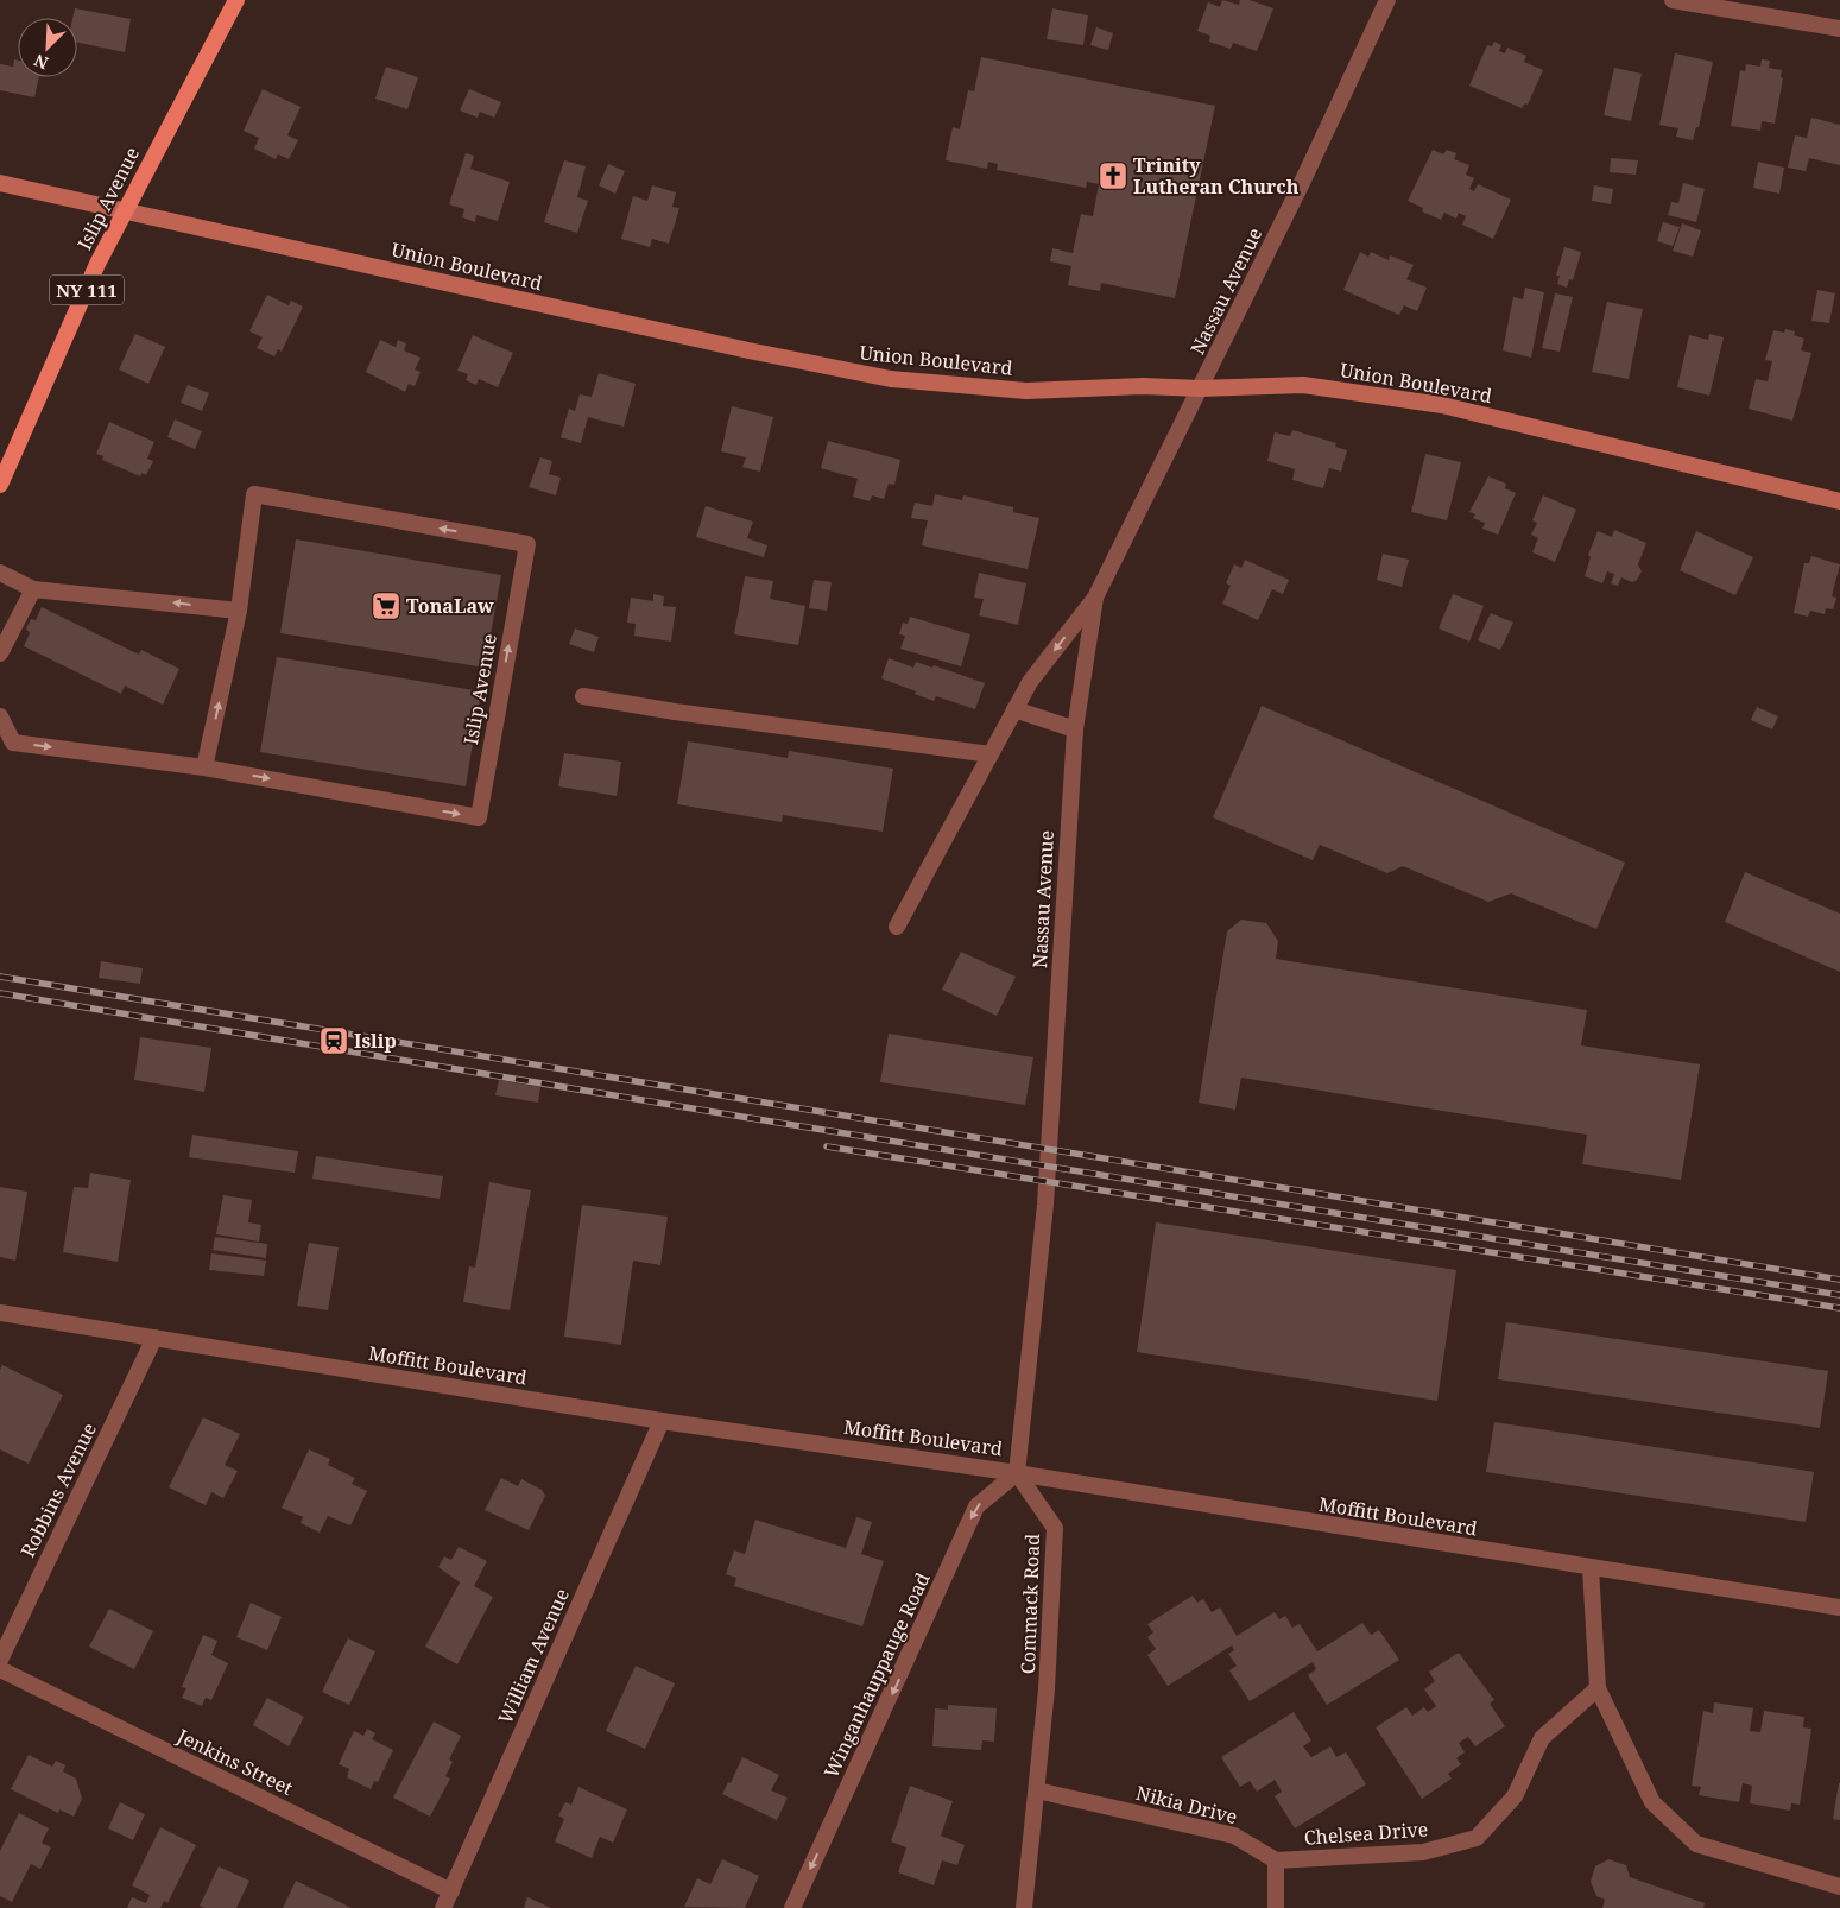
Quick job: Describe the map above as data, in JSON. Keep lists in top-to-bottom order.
{
  "streets": {
    "main road": ["Islip Avenue", "Union Boulevard", "NY 111"],
    "street": [
      "Nassau Avenue",
      "Moffitt Boulevard",
      "Robbins Avenue",
      "Commack Road",
      "William Avenue",
      "Winganhauppauge Road",
      "Jenkins Street",
      "Nikia Drive",
      "Chelsea Drive"
    ]
  },
  "crossings": [
    ["Islip Avenue", "Union Boulevard"],
    ["Union Boulevard", "Nassau Avenue"],
    ["Nassau Avenue", "Moffitt Boulevard"],
    ["Nassau Avenue", "Commack Road"],
    ["Nassau Avenue", "Winganhauppauge Road"],
    ["Moffitt Boulevard", "Robbins Avenue"],
    ["Moffitt Boulevard", "Commack Road"],
    ["Moffitt Boulevard", "William Avenue"],
    ["Moffitt Boulevard", "Winganhauppauge Road"],
    ["Commack Road", "Winganhauppauge Road"],
    ["Commack Road", "Nikia Drive"],
    ["William Avenue", "Jenkins Street"],
    ["Nikia Drive", "Chelsea Drive"]
  ],
  "one_way": ["Winganhauppauge Road"],
  "places": {
    "church": ["Trinity Lutheran Church"],
    "supermarket": ["TonaLaw"],
    "station": ["Islip"]
  },
  "north": "bottom left"
}
